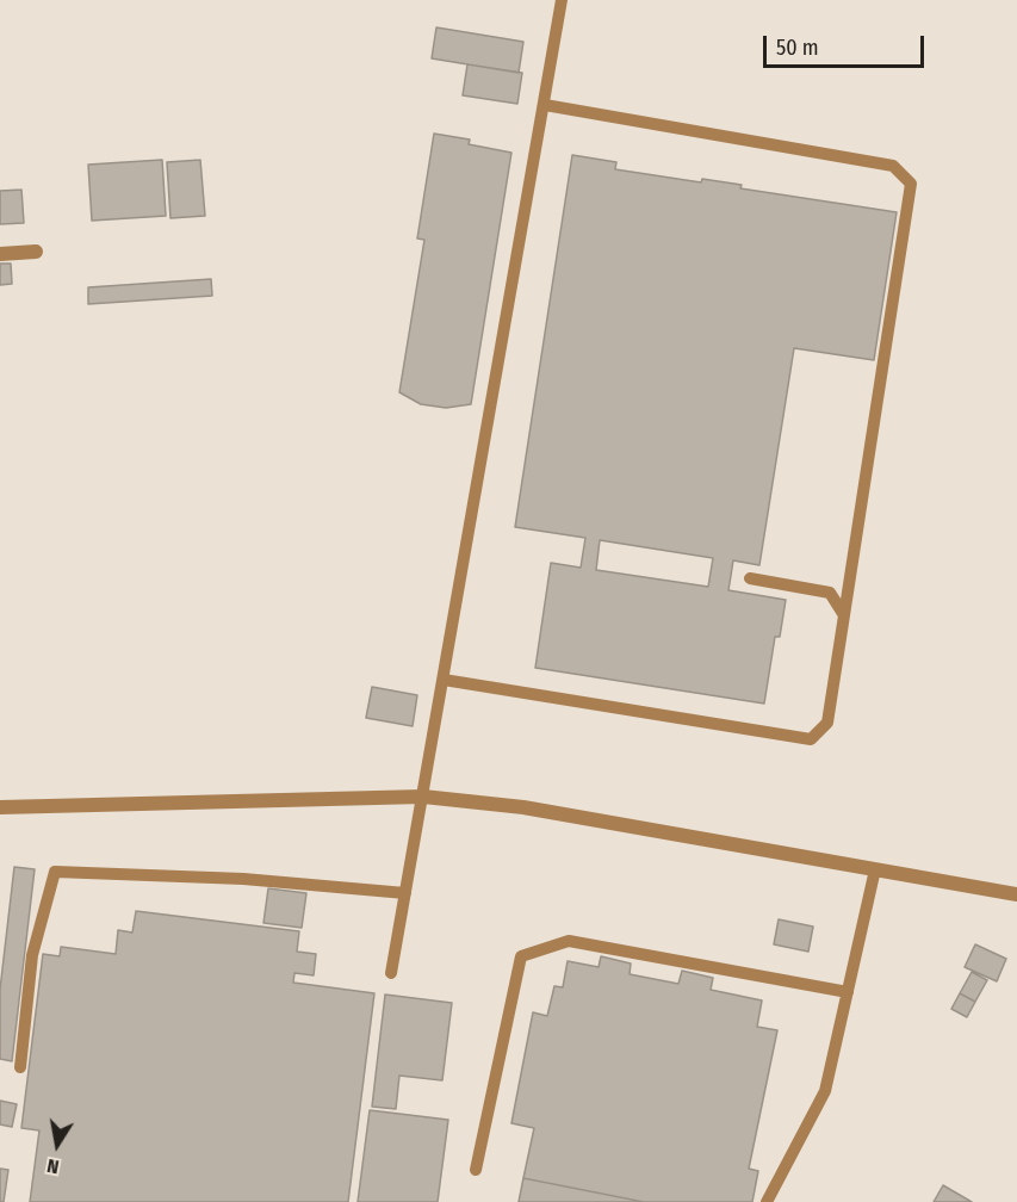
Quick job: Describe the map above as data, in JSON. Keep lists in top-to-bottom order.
{
  "scale_bar": "50 m",
  "north": "bottom"
}
